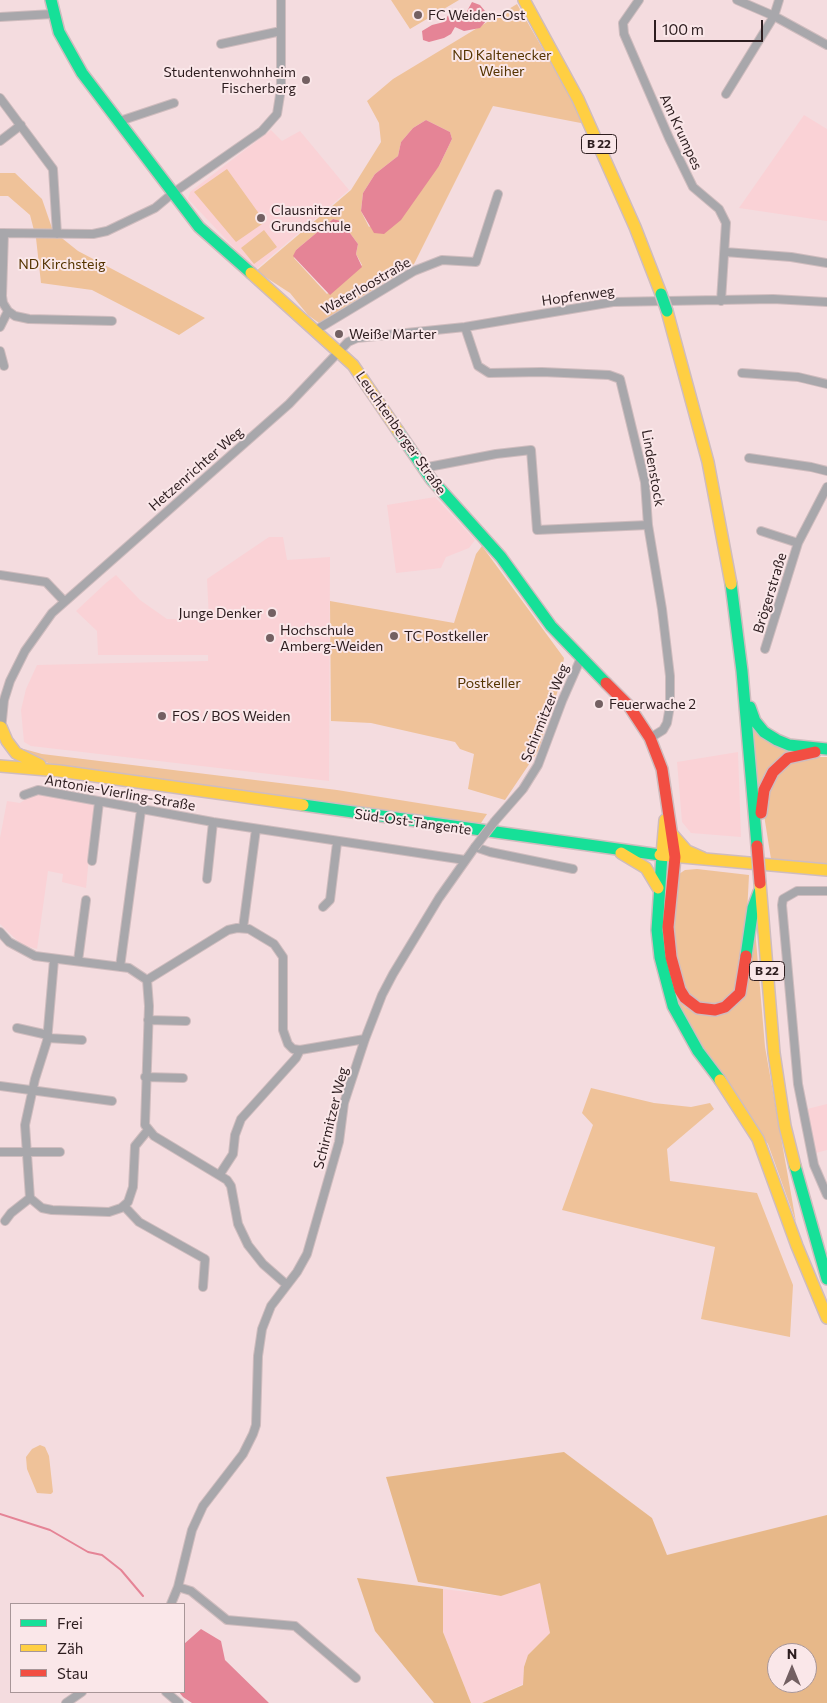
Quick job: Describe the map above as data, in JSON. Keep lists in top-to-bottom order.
{
  "streets": {
    "main road": ["B 22", "Leuchtenberger Straße", "Süd-Ost-Tangente"],
    "street": [
      "Am Krumpes",
      "Waterloostraße",
      "Hopfenweg",
      "Lindenstock",
      "Hetzenrichter Weg",
      "Brögerstraße",
      "Schirmitzer Weg",
      "Antonie-Vierling-Straße"
    ]
  },
  "crossings": [
    ["Am Krumpes", "Hopfenweg"],
    ["B 22", "Leuchtenberger Straße"],
    ["Waterloostraße", "Leuchtenberger Straße"],
    ["Hopfenweg", "Leuchtenberger Straße"],
    ["Hopfenweg", "Lindenstock"],
    ["Hopfenweg", "Hetzenrichter Weg"],
    ["Leuchtenberger Straße", "Lindenstock"],
    ["Leuchtenberger Straße", "Hetzenrichter Weg"],
    ["Leuchtenberger Straße", "Schirmitzer Weg"],
    ["Leuchtenberger Straße", "Süd-Ost-Tangente"],
    ["Schirmitzer Weg", "Antonie-Vierling-Straße"]
  ],
  "parks": ["ND Kaltenecker Weiher", "ND Kirchsteig", "Postkeller"],
  "places": [
    "FC Weiden-Ost",
    "Studentenwohnheim Fischerberg",
    "Clausnitzer Grundschule",
    "Weiße Marter",
    "Junge Denker",
    "TC Postkeller",
    "Hochschule Amberg-Weiden",
    "Feuerwache 2",
    "FOS / BOS Weiden"
  ],
  "legend": ["Frei", "Zäh", "Stau"],
  "scale_bar": "100 m",
  "north": "top"
}
